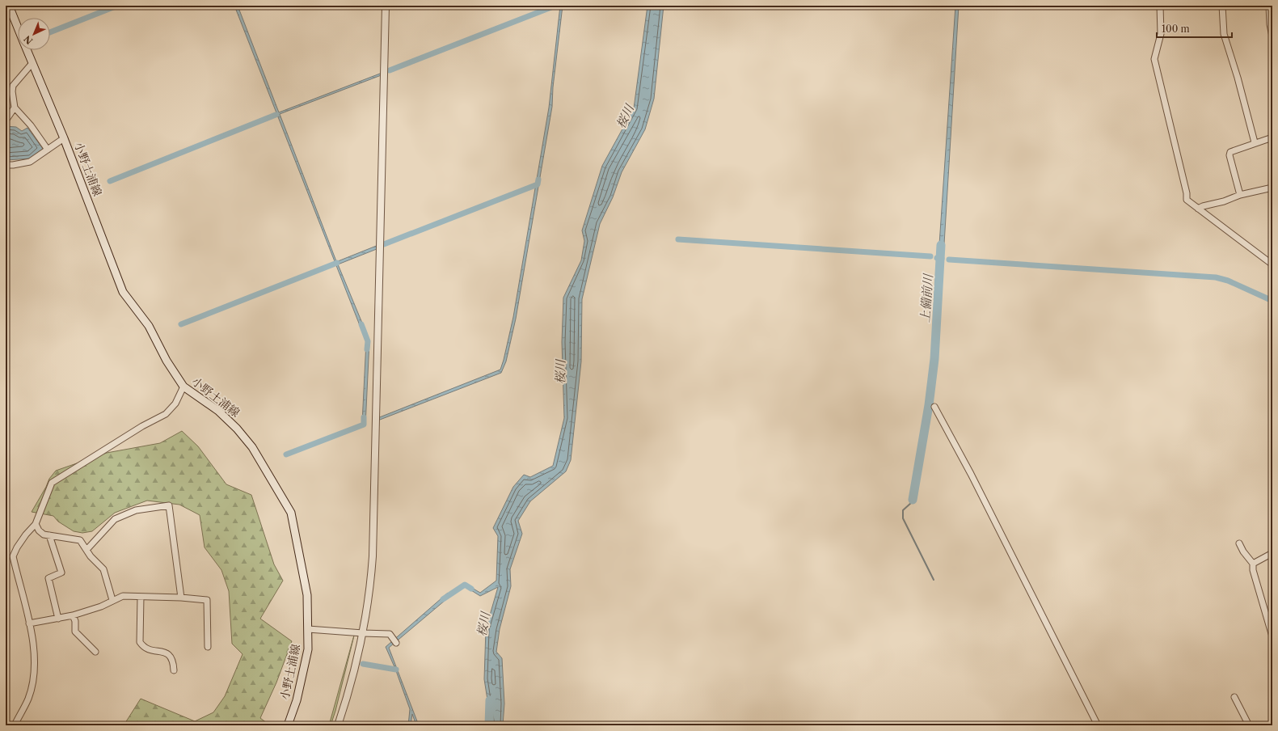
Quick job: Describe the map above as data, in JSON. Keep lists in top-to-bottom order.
{
  "streets": {
    "main road": ["小野土浦線"]
  },
  "water": ["桜川", "上備前川"],
  "scale_bar": "100 m",
  "north": "bottom left"
}
